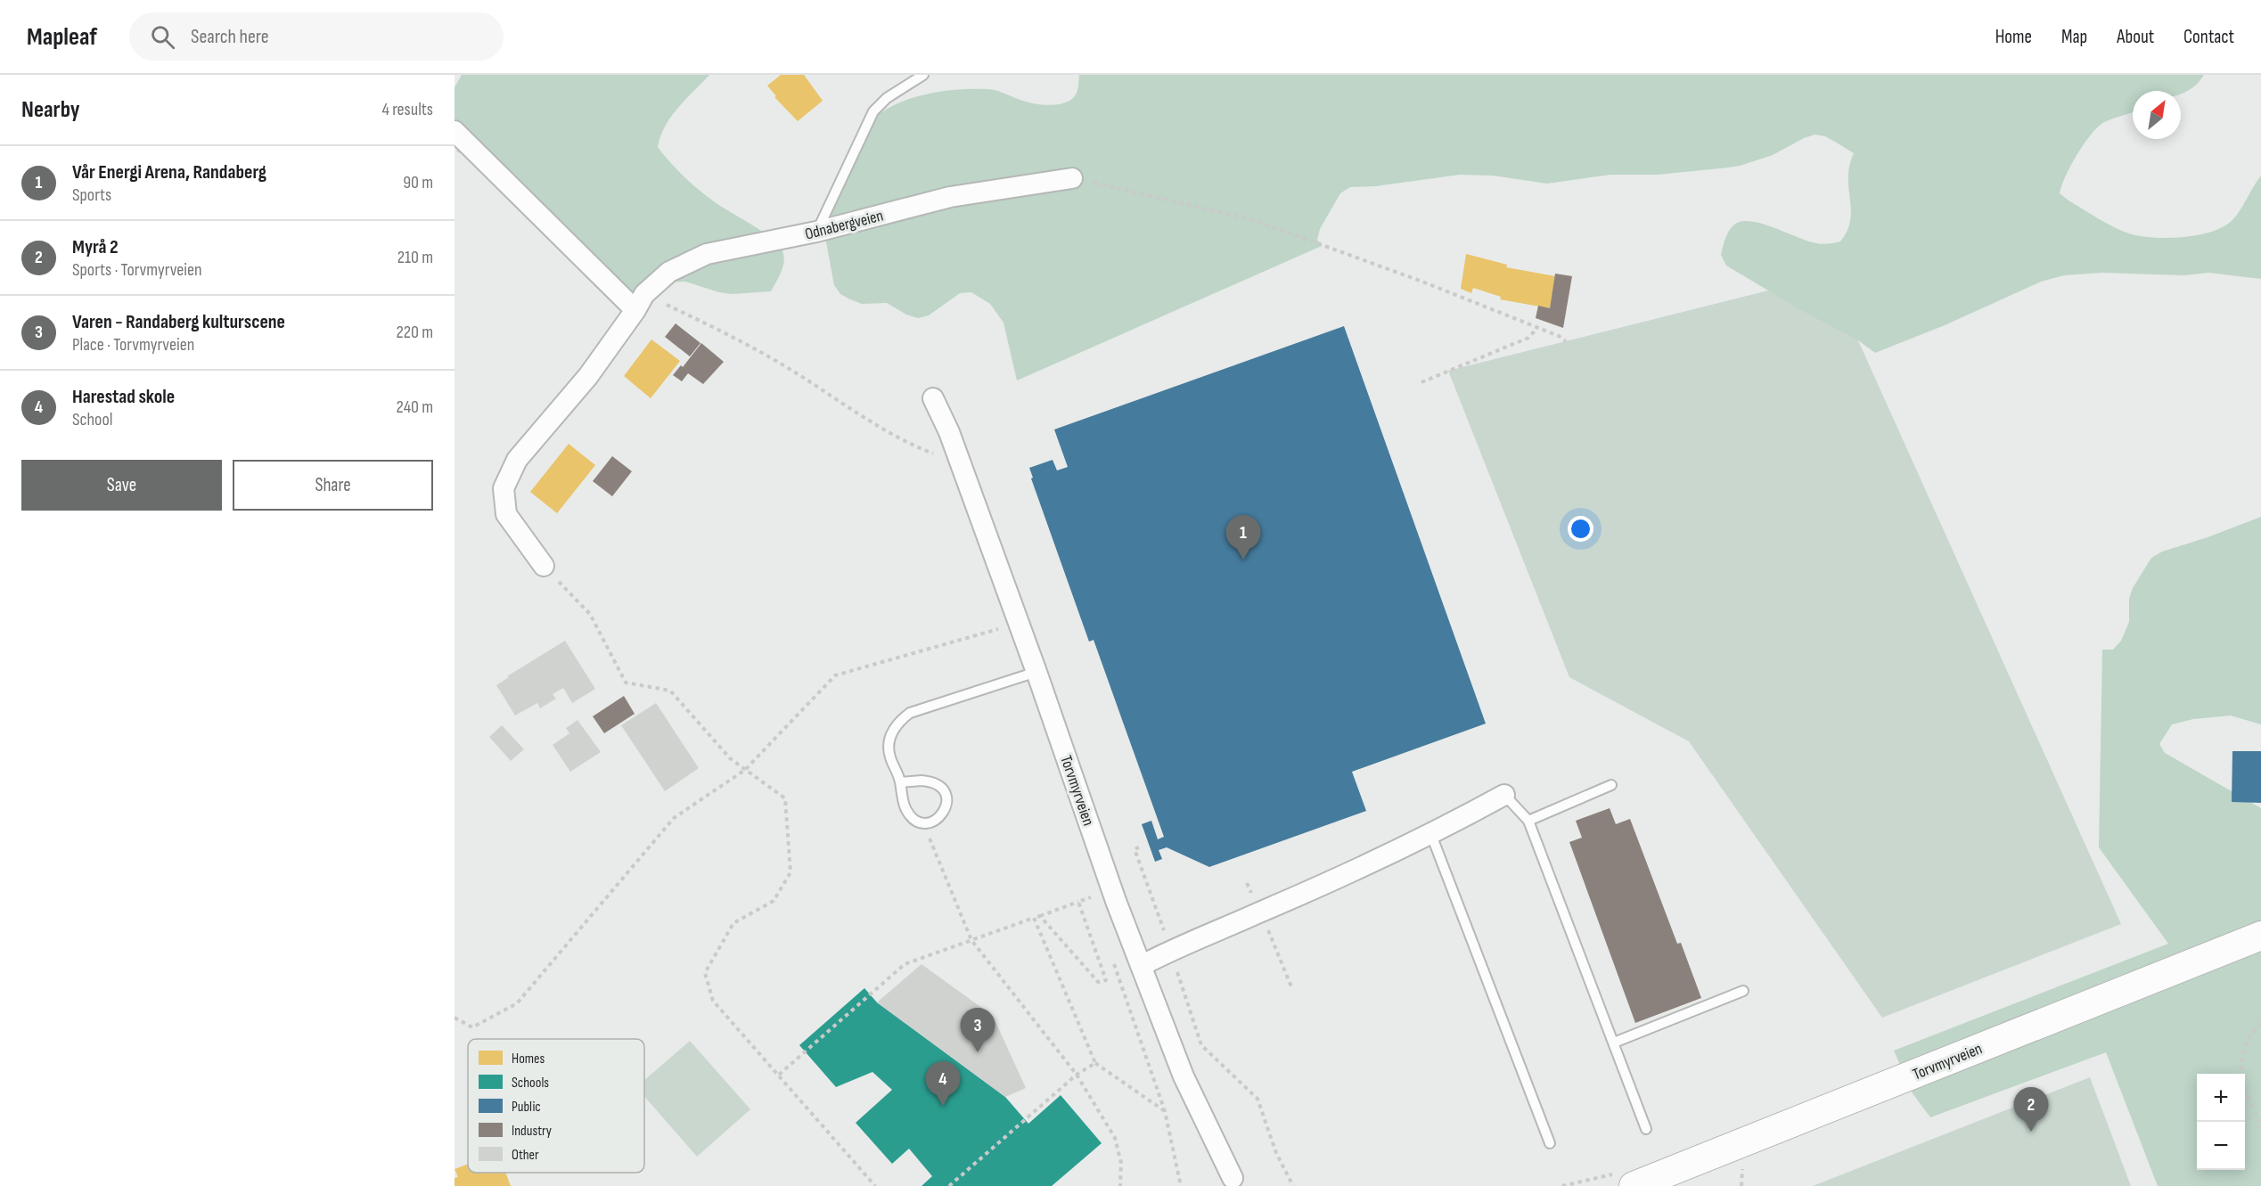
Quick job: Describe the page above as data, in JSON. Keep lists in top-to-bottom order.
{
  "streets": {
    "main road": ["Torvmyrveien"],
    "street": ["Odnabergveien"]
  },
  "legend": [
    "Homes",
    "Schools",
    "Public",
    "Industry",
    "Other"
  ],
  "north": "top right",
  "page": {
    "header": "Mapleaf",
    "search": "Search here",
    "nav": [
      "Home",
      "Map",
      "About",
      "Contact"
    ],
    "heading": ["Nearby", "4 results"],
    "list": [
      {
        "mark": "1",
        "name": "Vår Energi Arena, Randaberg",
        "note": "Sports",
        "value": "90 m"
      },
      {
        "mark": "2",
        "name": "Myrå 2",
        "note": "Sports · Torvmyrveien",
        "value": "210 m"
      },
      {
        "mark": "3",
        "name": "Varen - Randaberg kulturscene",
        "note": "Place · Torvmyrveien",
        "value": "220 m"
      },
      {
        "mark": "4",
        "name": "Harestad skole",
        "note": "School",
        "value": "240 m"
      }
    ],
    "buttons": ["Save", "Share"],
    "pins": [
      "1",
      "3",
      "4",
      "2"
    ],
    "map_buttons": ["+", "−"]
  }
}
